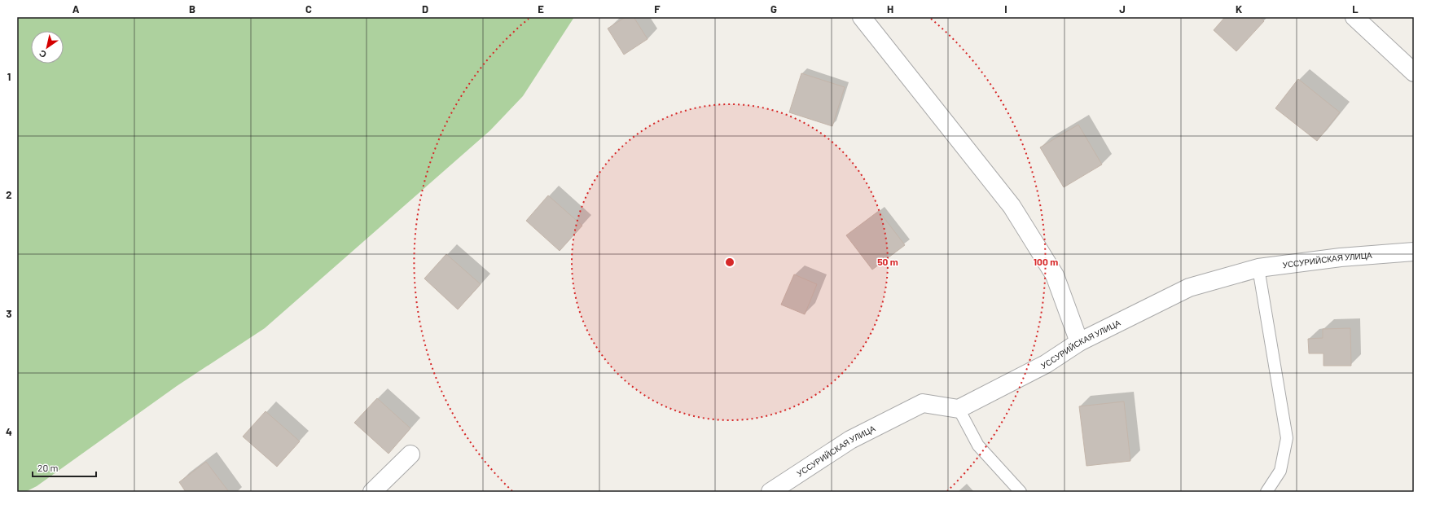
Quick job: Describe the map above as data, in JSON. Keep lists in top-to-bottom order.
{
  "streets": {
    "street": ["УССУРИЙСКАЯ УЛИЦА"]
  },
  "scale_bar": "20 m",
  "north": "bottom left",
  "grid": {
    "columns": [
      "A",
      "B",
      "C",
      "D",
      "E",
      "F",
      "G",
      "H",
      "I",
      "J",
      "K",
      "L"
    ],
    "rows": [
      "1",
      "2",
      "3",
      "4"
    ]
  },
  "rings": ["50 m", "100 m"]
}
